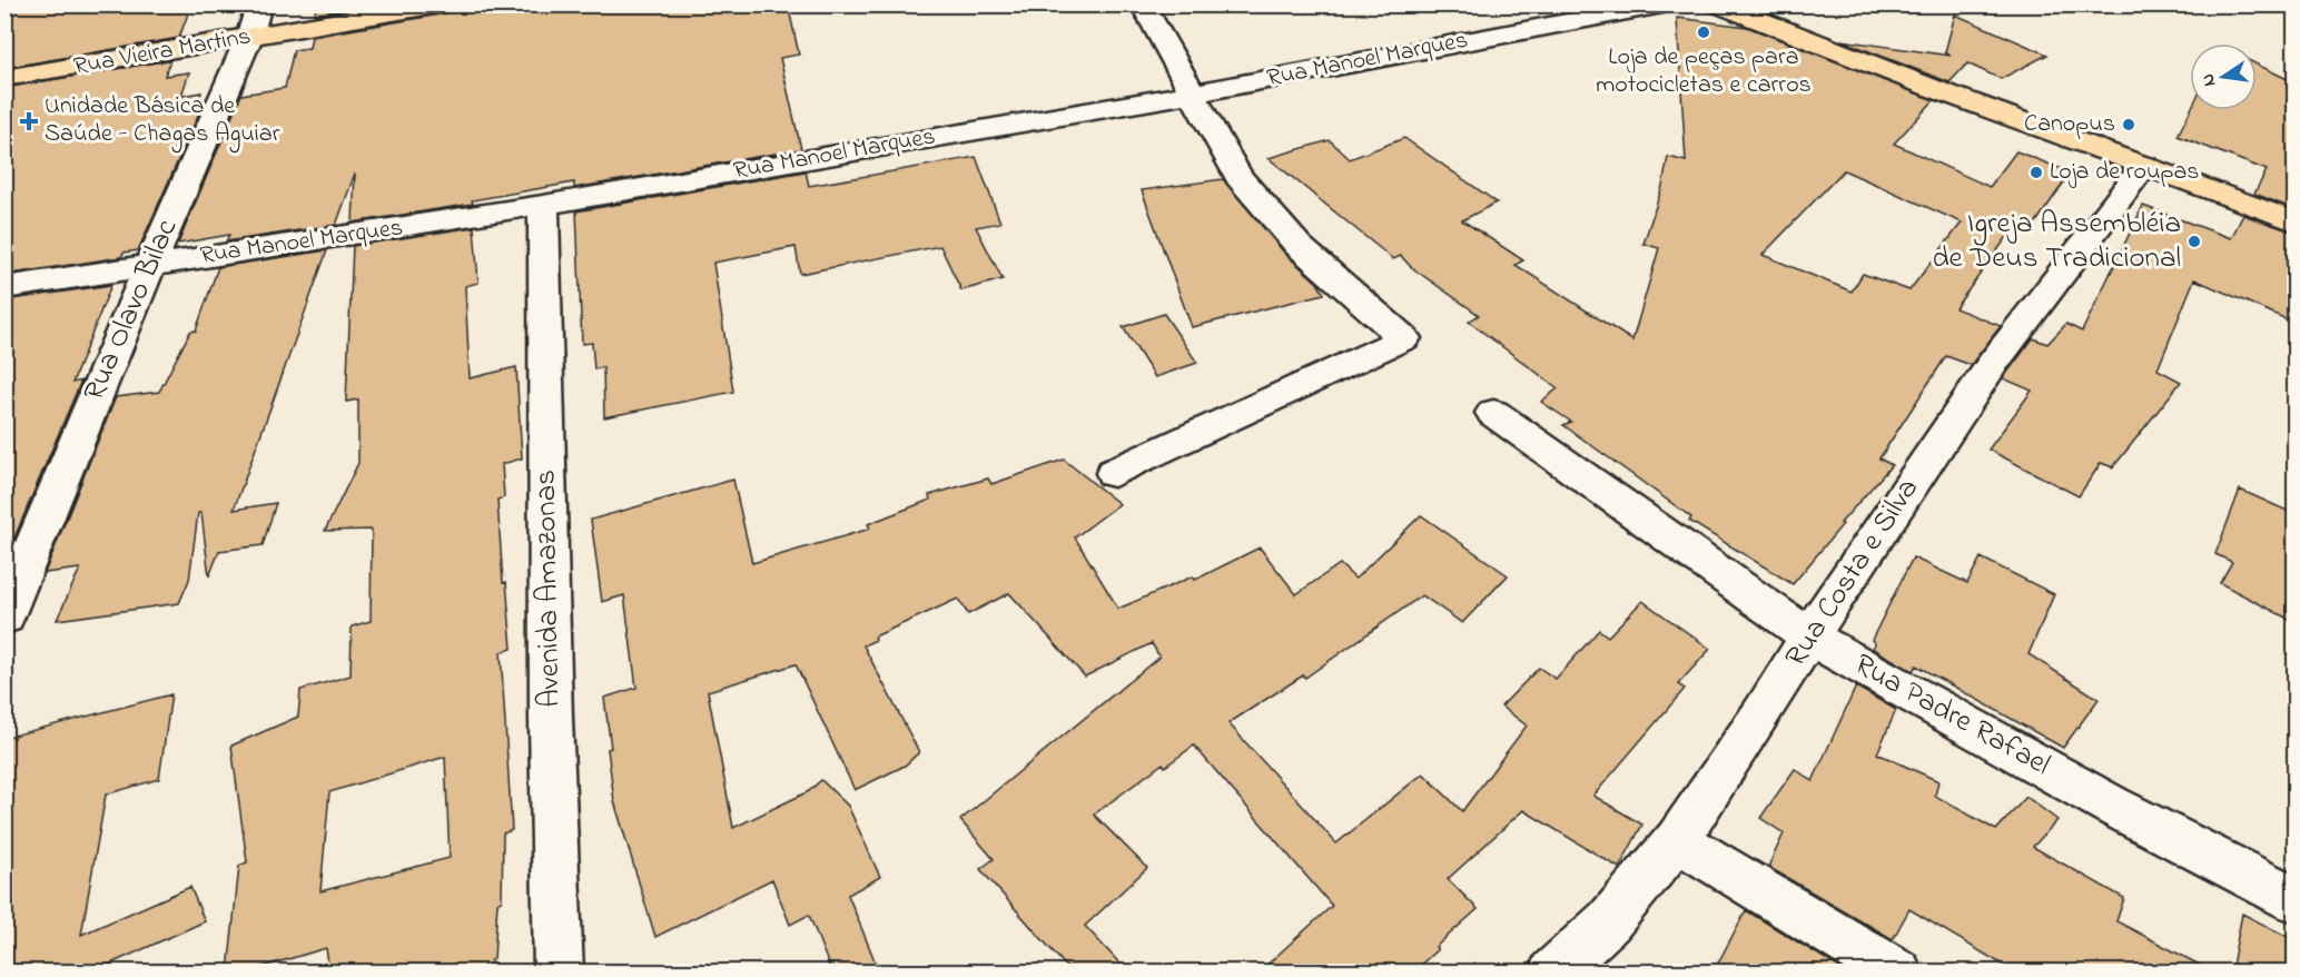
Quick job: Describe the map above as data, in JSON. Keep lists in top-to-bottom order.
{
  "streets": {
    "main road": ["Rua Vieira Martins"],
    "street": [
      "Rua Manoel Marques",
      "Rua Olavo Bilac",
      "Rua Costa e Silva",
      "Avenida Amazonas",
      "Rua Padre Rafael"
    ]
  },
  "crossings": [
    ["Rua Vieira Martins", "Rua Olavo Bilac"],
    ["Rua Manoel Marques", "Rua Olavo Bilac"],
    ["Rua Manoel Marques", "Avenida Amazonas"],
    ["Rua Costa e Silva", "Rua Padre Rafael"]
  ],
  "places": {
    "other": [
      "Loja de peças para motocicletas e carros",
      "Canopus",
      "Loja de roupas",
      "Igreja Assembléia de Deus Tradicional"
    ],
    "health": ["Unidade Básica de Saúde - Chagas Aguiar"]
  },
  "north": "left"
}
